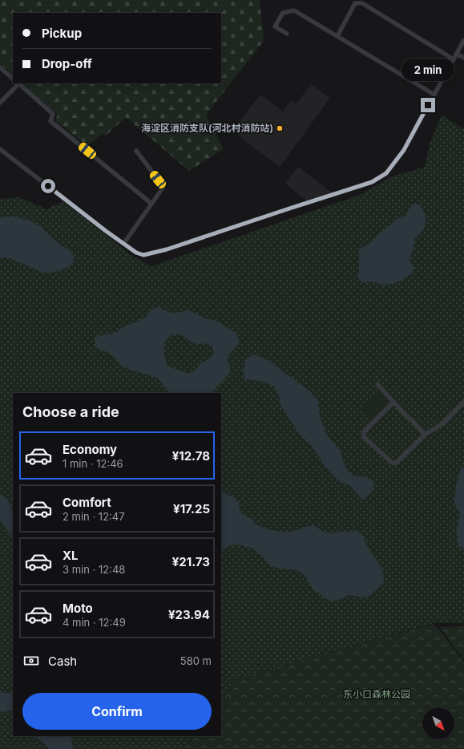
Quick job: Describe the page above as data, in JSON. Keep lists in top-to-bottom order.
{
  "parks": ["东小口森林公园"],
  "places": ["海淀区消防支队(河北村消防站)"],
  "north": "bottom right",
  "page": {
    "banner": ["Pickup", "Drop-off"],
    "bubble": "2 min",
    "heading": "Choose a ride",
    "list": [
      {
        "name": "Economy",
        "note": "1 min · 12:46",
        "value": "¥12.78"
      },
      {
        "name": "Comfort",
        "note": "2 min · 12:47",
        "value": "¥17.25"
      },
      {
        "name": "XL",
        "note": "3 min · 12:48",
        "value": "¥21.73"
      },
      {
        "name": "Moto",
        "note": "4 min · 12:49",
        "value": "¥23.94"
      }
    ],
    "pay": ["Cash", "580 m"],
    "buttons": "Confirm"
  }
}
